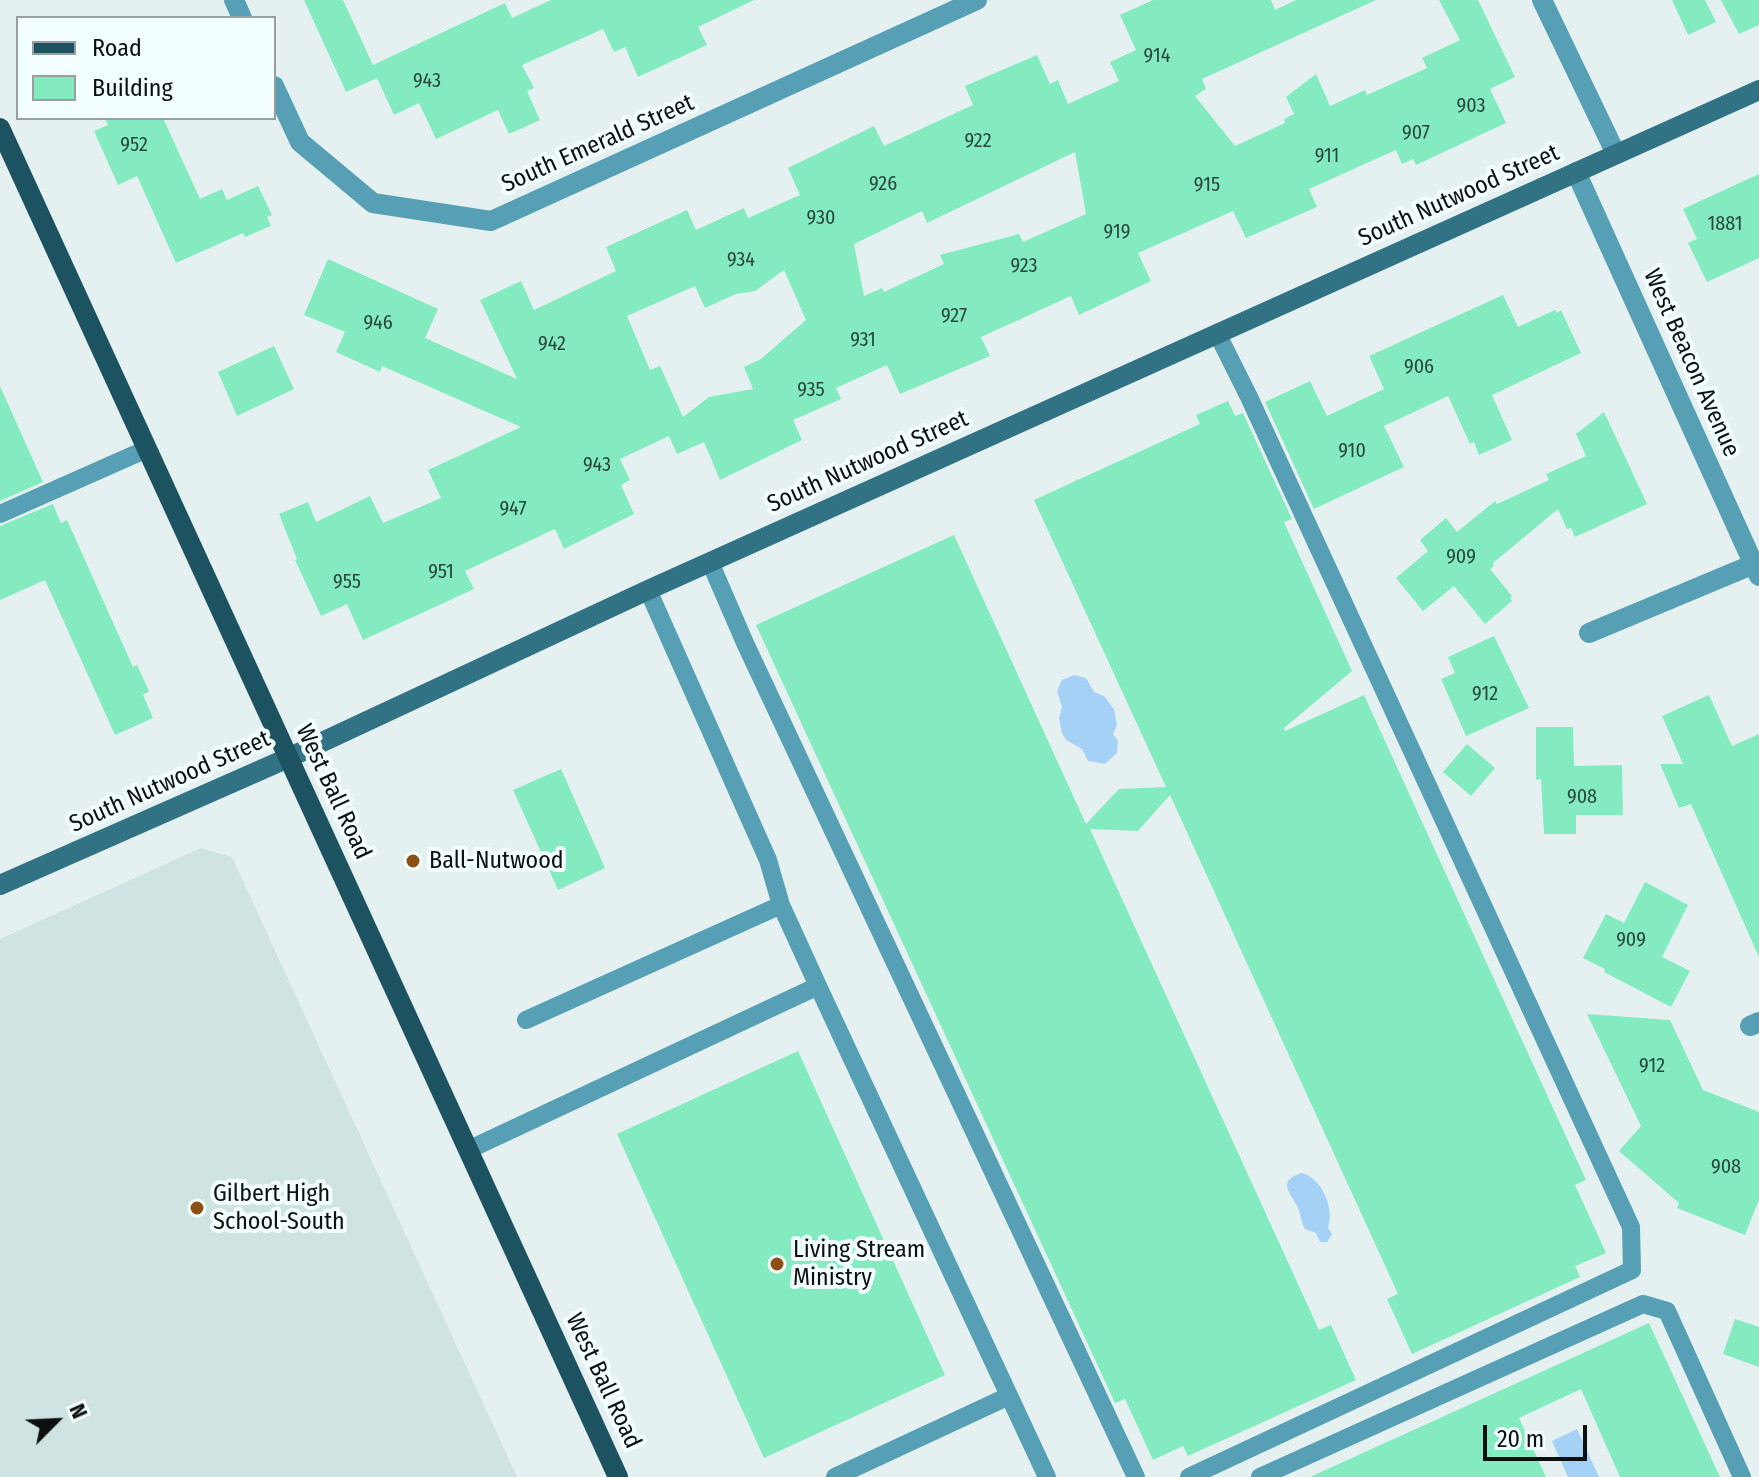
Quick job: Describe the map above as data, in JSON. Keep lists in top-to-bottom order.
{
  "streets": {
    "main road": ["West Ball Road"],
    "street": ["South Emerald Street", "South Nutwood Street", "West Beacon Avenue"]
  },
  "crossings": [
    ["South Nutwood Street", "West Beacon Avenue"],
    ["South Nutwood Street", "West Ball Road"]
  ],
  "places": ["Ball-Nutwood", "Gilbert High School-South", "Living Stream Ministry"],
  "house_numbers": [
    "914",
    "943",
    "903",
    "907",
    "922",
    "952",
    "911",
    "926",
    "915",
    "930",
    "1881",
    "919",
    "934",
    "923",
    "927",
    "946",
    "931",
    "942",
    "906",
    "935",
    "910",
    "943",
    "947",
    "909",
    "951",
    "955",
    "912",
    "908",
    "909",
    "912",
    "908"
  ],
  "legend": ["Road", "Building"],
  "scale_bar": "20 m",
  "north": "top right"
}
